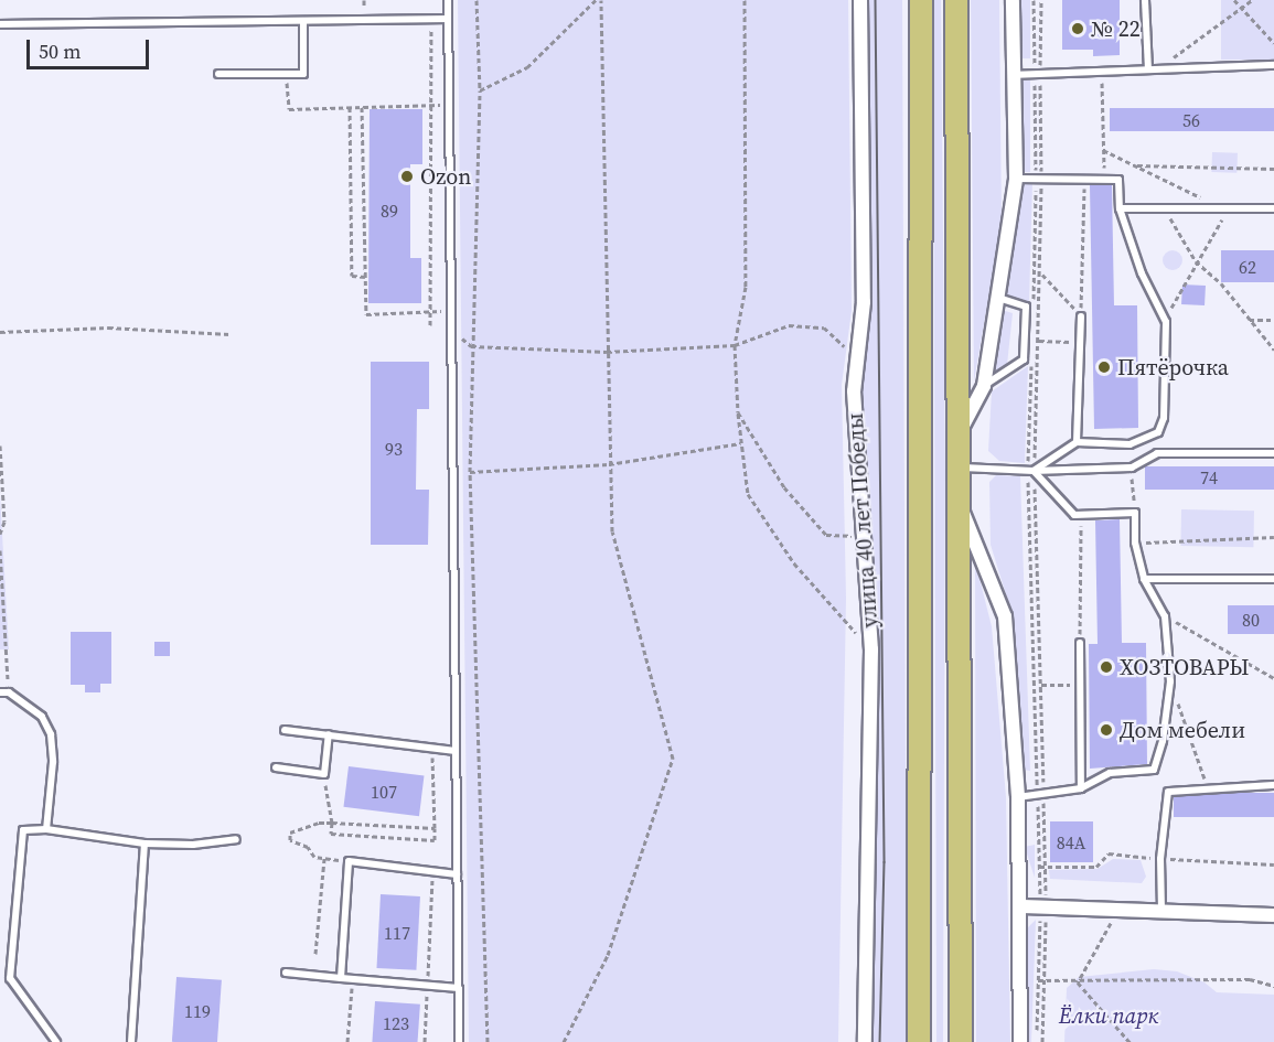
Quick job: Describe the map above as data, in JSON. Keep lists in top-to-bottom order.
{
  "streets": {
    "street": ["улица 40 лет Победы"]
  },
  "parks": ["Ёлки парк"],
  "places": [
    "№ 22",
    "Ozon",
    "Пятёрочка",
    "ХОЗТОВАРЫ",
    "Дом мебели"
  ],
  "house_numbers": [
    "56",
    "89",
    "62",
    "93",
    "74",
    "80",
    "107",
    "84А",
    "117",
    "119",
    "123"
  ],
  "scale_bar": "50 m"
}
